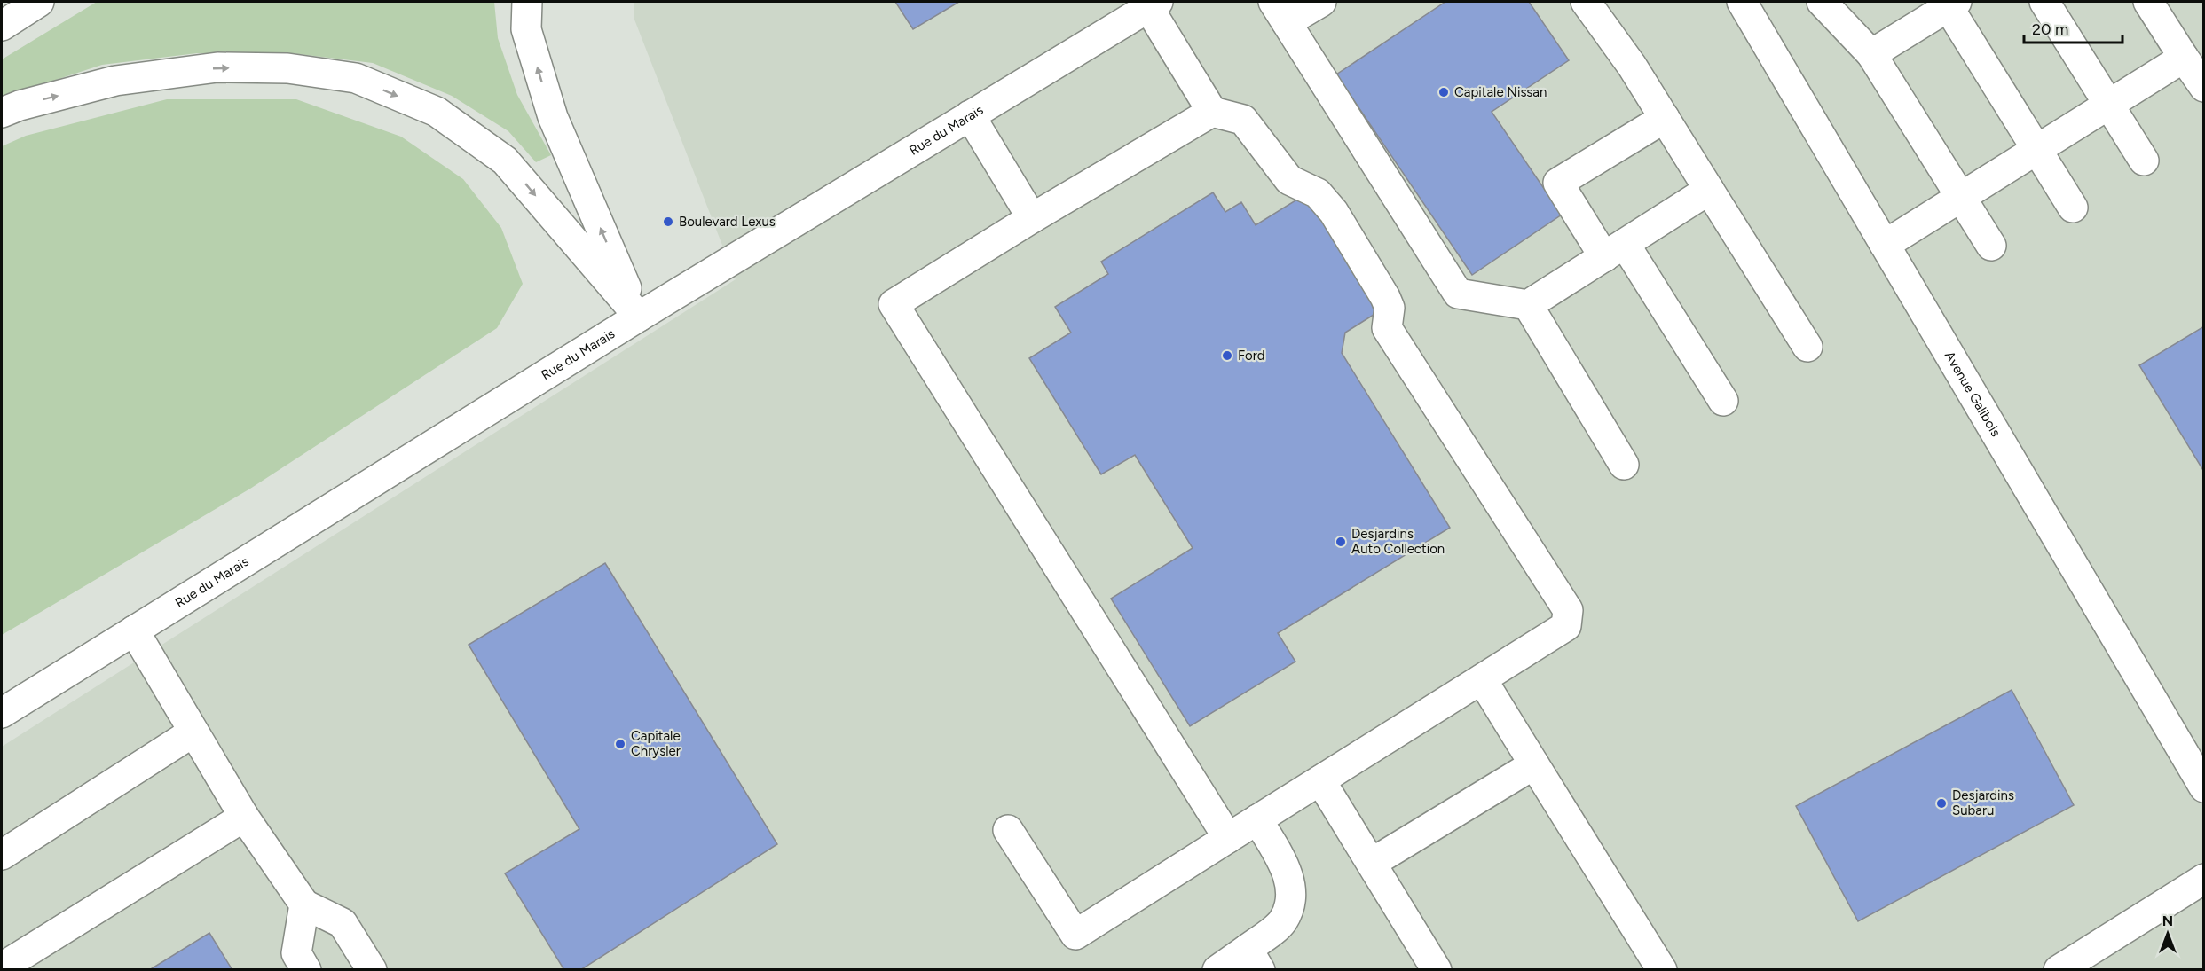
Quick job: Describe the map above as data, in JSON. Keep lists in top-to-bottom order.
{
  "streets": {
    "main road": ["Rue du Marais", "Avenue Galibois"]
  },
  "places": [
    "Capitale Nissan",
    "Boulevard Lexus",
    "Ford",
    "Desjardins Auto Collection",
    "Capitale Chrysler",
    "Desjardins Subaru"
  ],
  "scale_bar": "20 m",
  "north": "top"
}
